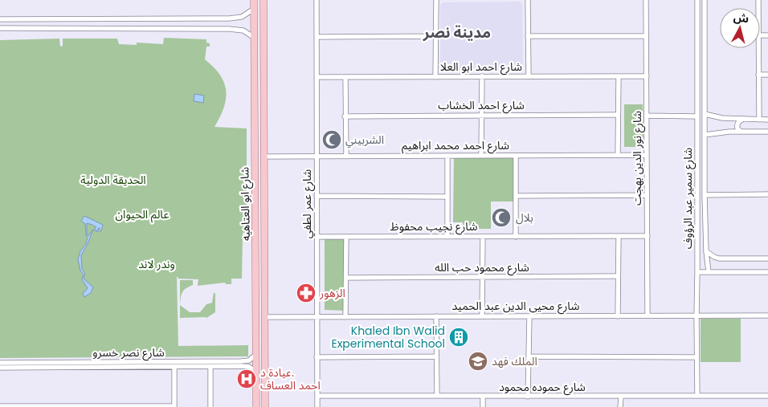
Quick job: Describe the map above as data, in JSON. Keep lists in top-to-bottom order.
{
  "streets": {
    "main road": ["شارع ابو العتاهيه"],
    "street": [
      "شارع احمد ابو العلا",
      "شارع احمد الخشاب",
      "شارع احمد محمد ابراهيم",
      "شارع نور الدين بهجت",
      "شارع سمير عبد الرؤوف",
      "شارع عمر لطفي",
      "شارع نجيب محفوظ",
      "شارع محمود حب الله",
      "شارع محيى الدين عبد الحميد",
      "شارع نصر خسرو",
      "شارع حموده محمود"
    ]
  },
  "crossings": [
    ["شارع احمد ابو العلا", "شارع نور الدين بهجت"],
    ["شارع احمد ابو العلا", "شارع عمر لطفي"],
    ["شارع احمد محمد ابراهيم", "شارع نور الدين بهجت"],
    ["شارع احمد محمد ابراهيم", "شارع ابو العتاهيه"],
    ["شارع احمد محمد ابراهيم", "شارع عمر لطفي"],
    ["شارع نور الدين بهجت", "شارع نجيب محفوظ"],
    ["شارع نور الدين بهجت", "شارع محيى الدين عبد الحميد"],
    ["شارع سمير عبد الرؤوف", "شارع محيى الدين عبد الحميد"],
    ["شارع سمير عبد الرؤوف", "شارع حموده محمود"],
    ["شارع ابو العتاهيه", "شارع محيى الدين عبد الحميد"],
    ["شارع ابو العتاهيه", "شارع نصر خسرو"],
    ["شارع عمر لطفي", "شارع نجيب محفوظ"],
    ["شارع عمر لطفي", "شارع محيى الدين عبد الحميد"],
    ["شارع عمر لطفي", "شارع حموده محمود"]
  ],
  "districts": ["مدينة نصر"],
  "parks": ["الحديقة الدولية", "عالم الحيوان", "وندر لاند"],
  "places": {
    "mosque": ["الشربيني", "بلال"],
    "pharmacy": ["الزهور"],
    "building": ["Khaled Ibn Walid Experimental School"],
    "school or university": ["الملك فهد"],
    "hospital": ["عيادة د. احمد العساف"]
  },
  "north": "top"
}
